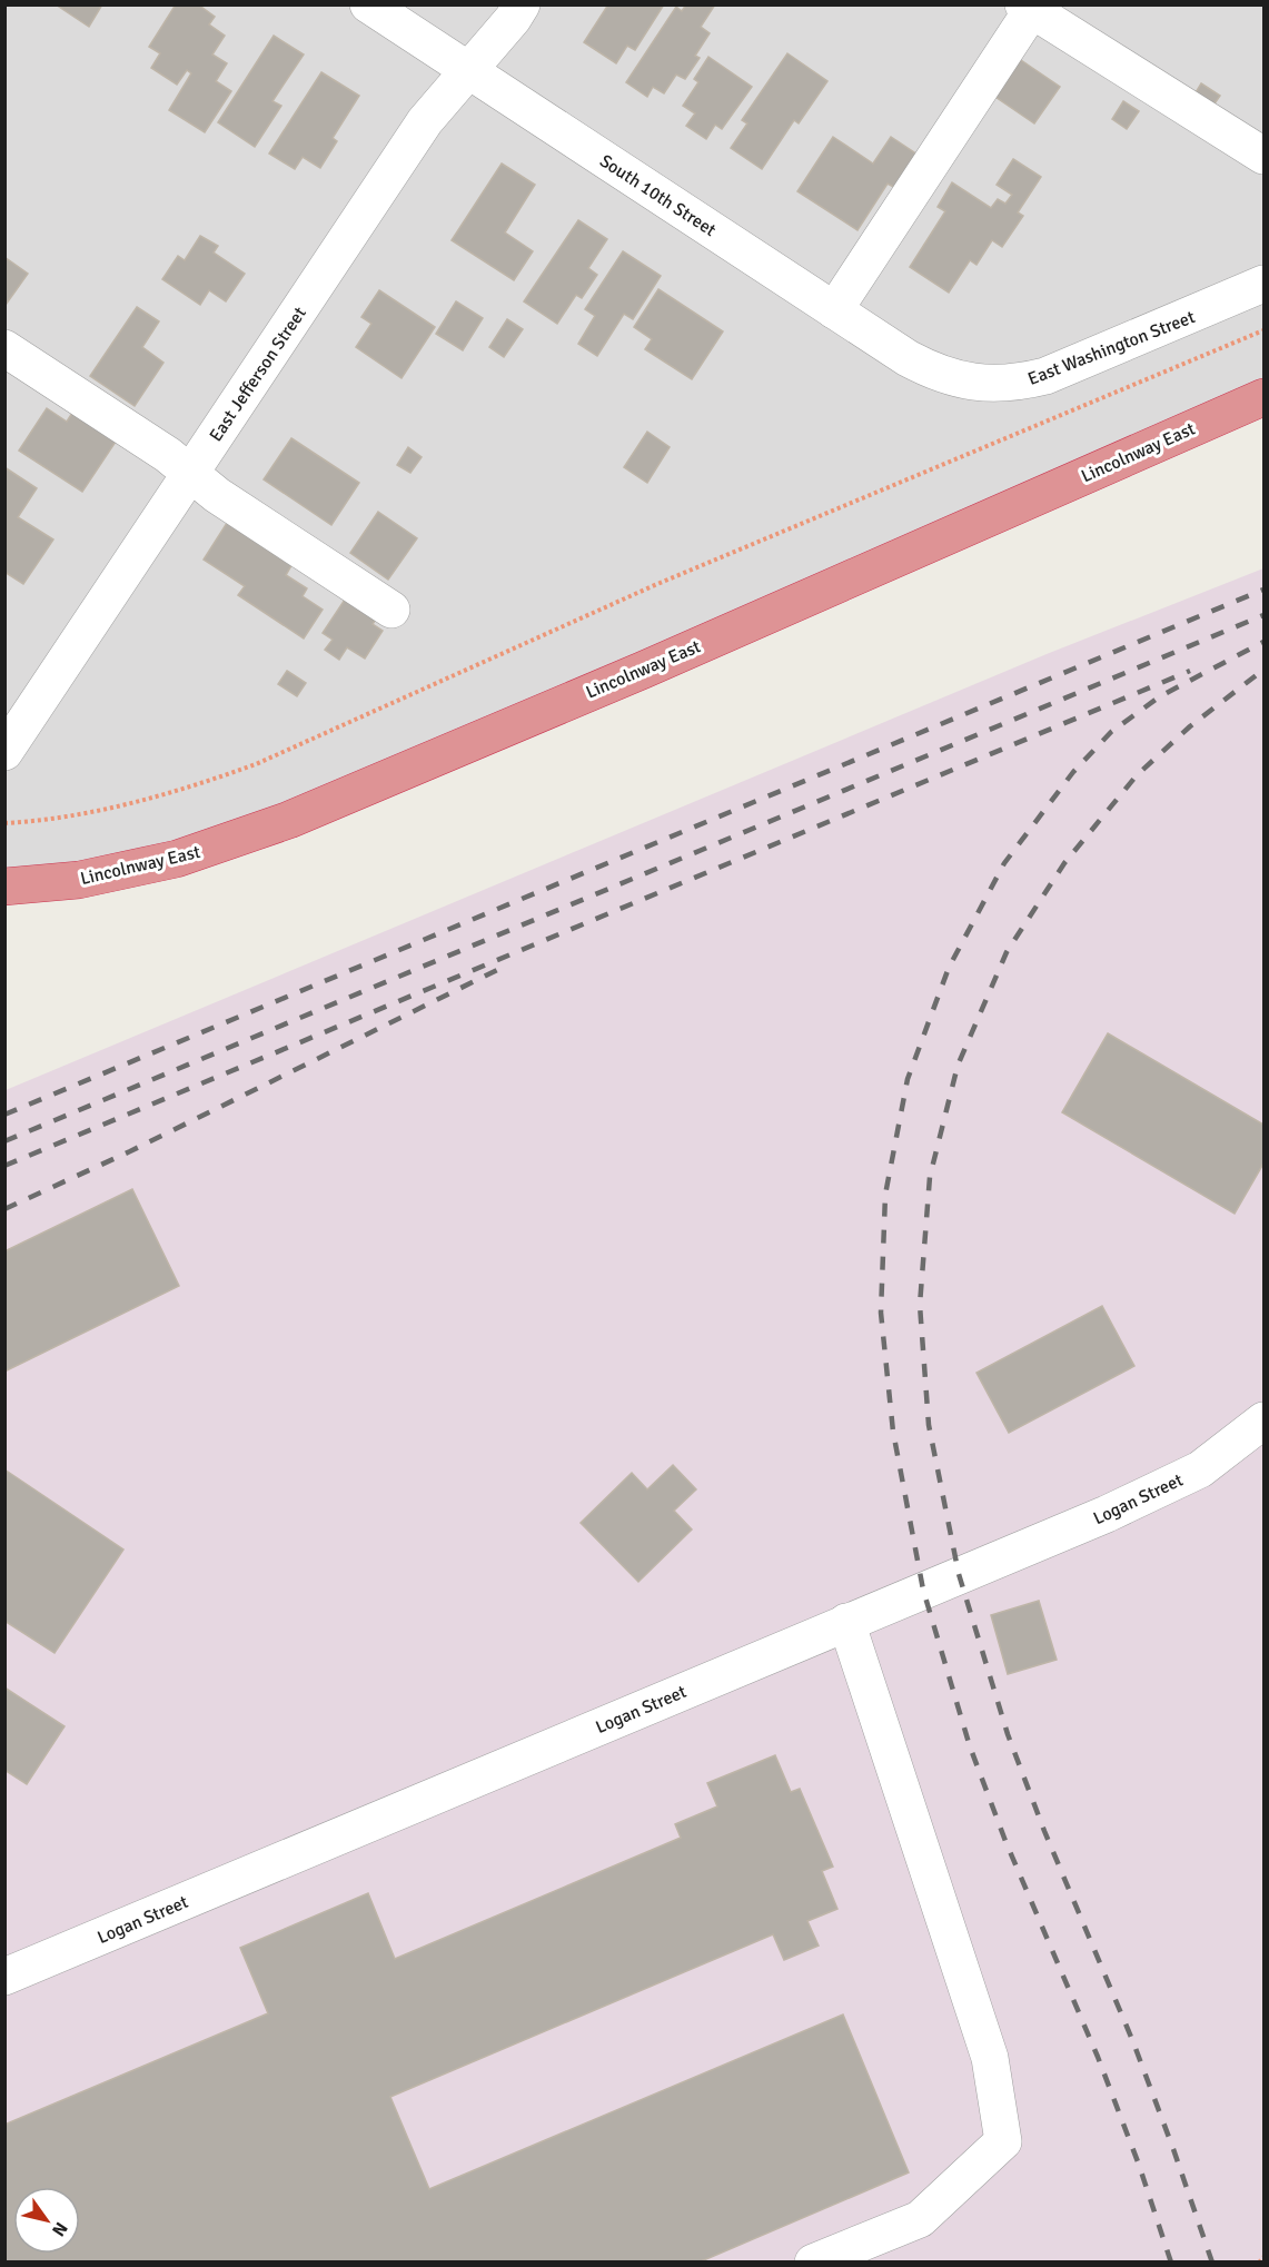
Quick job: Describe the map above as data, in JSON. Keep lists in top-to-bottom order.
{
  "streets": {
    "highway": ["Lincolnway East"],
    "street": [
      "South 10th Street",
      "East Washington Street",
      "East Jefferson Street",
      "Logan Street"
    ]
  },
  "crossings": [
    ["South 10th Street", "East Washington Street"],
    ["South 10th Street", "East Jefferson Street"]
  ],
  "north": "bottom right"
}
